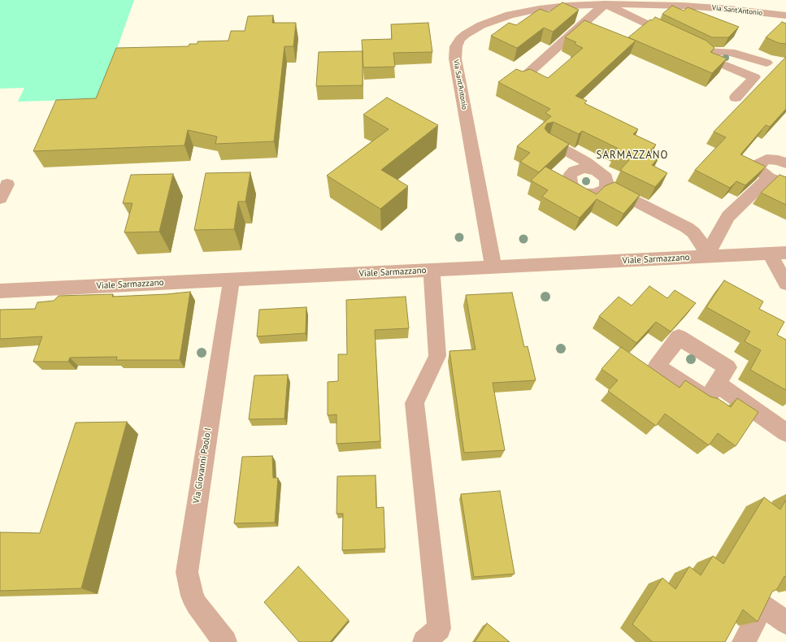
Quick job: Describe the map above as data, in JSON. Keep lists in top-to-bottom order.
{
  "streets": {
    "street": ["Via Sant'Antonio", "Viale Sarmazzano", "Via Giovanni Paolo I"]
  },
  "crossings": [
    ["Via Sant'Antonio", "Viale Sarmazzano"],
    ["Viale Sarmazzano", "Via Giovanni Paolo I"]
  ],
  "districts": ["SARMAZZANO"]
}
